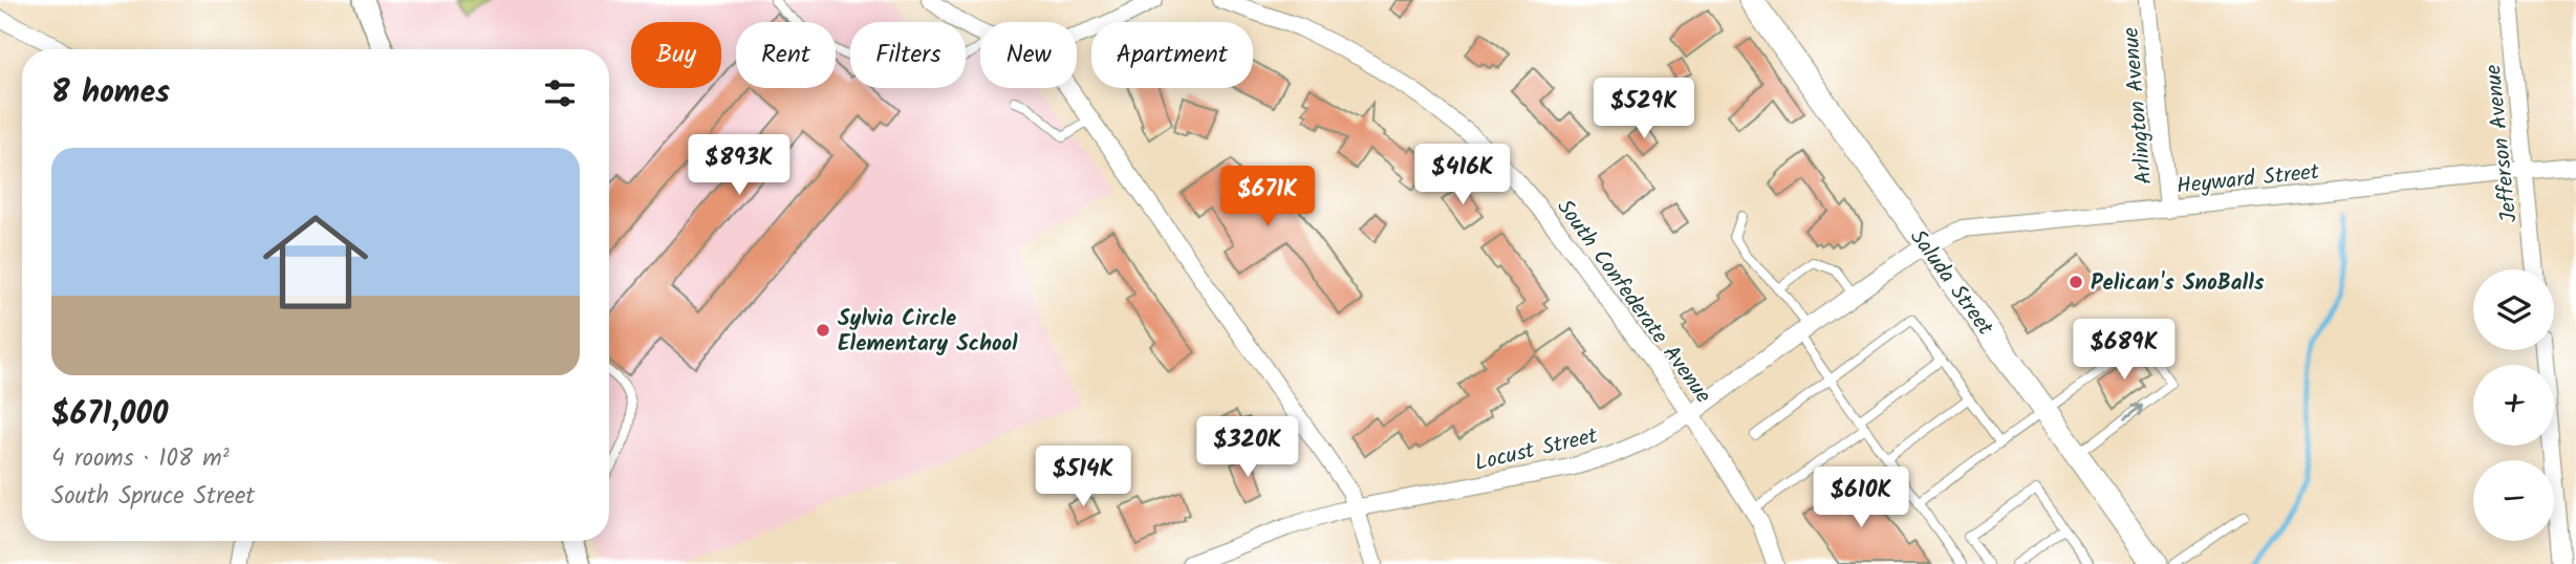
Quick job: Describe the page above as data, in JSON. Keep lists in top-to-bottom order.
{
  "streets": {
    "main road": ["Saluda Street"],
    "street": [
      "Arlington Avenue",
      "Jefferson Avenue",
      "Heyward Street",
      "South Confederate Avenue",
      "Locust Street"
    ]
  },
  "crossings": [
    ["Arlington Avenue", "Heyward Street"],
    ["Jefferson Avenue", "Heyward Street"],
    ["Heyward Street", "Saluda Street"],
    ["Heyward Street", "Locust Street"],
    ["Saluda Street", "Locust Street"],
    ["South Confederate Avenue", "Locust Street"]
  ],
  "places": ["Pelican's SnoBalls", "Sylvia Circle Elementary School"],
  "page": {
    "chip": [
      "Buy",
      "Rent",
      "Filters",
      "New",
      "Apartment"
    ],
    "heading": "8 homes",
    "price": [
      "$529K",
      "$893K",
      "$416K",
      "$671K",
      "$689K",
      "$320K",
      "$514K",
      "$610K"
    ],
    "list": [
      {
        "name": "$671,000",
        "note": "4 rooms · 108 m² · South Spruce Street"
      }
    ],
    "map_buttons": ["+", "−"]
  }
}
